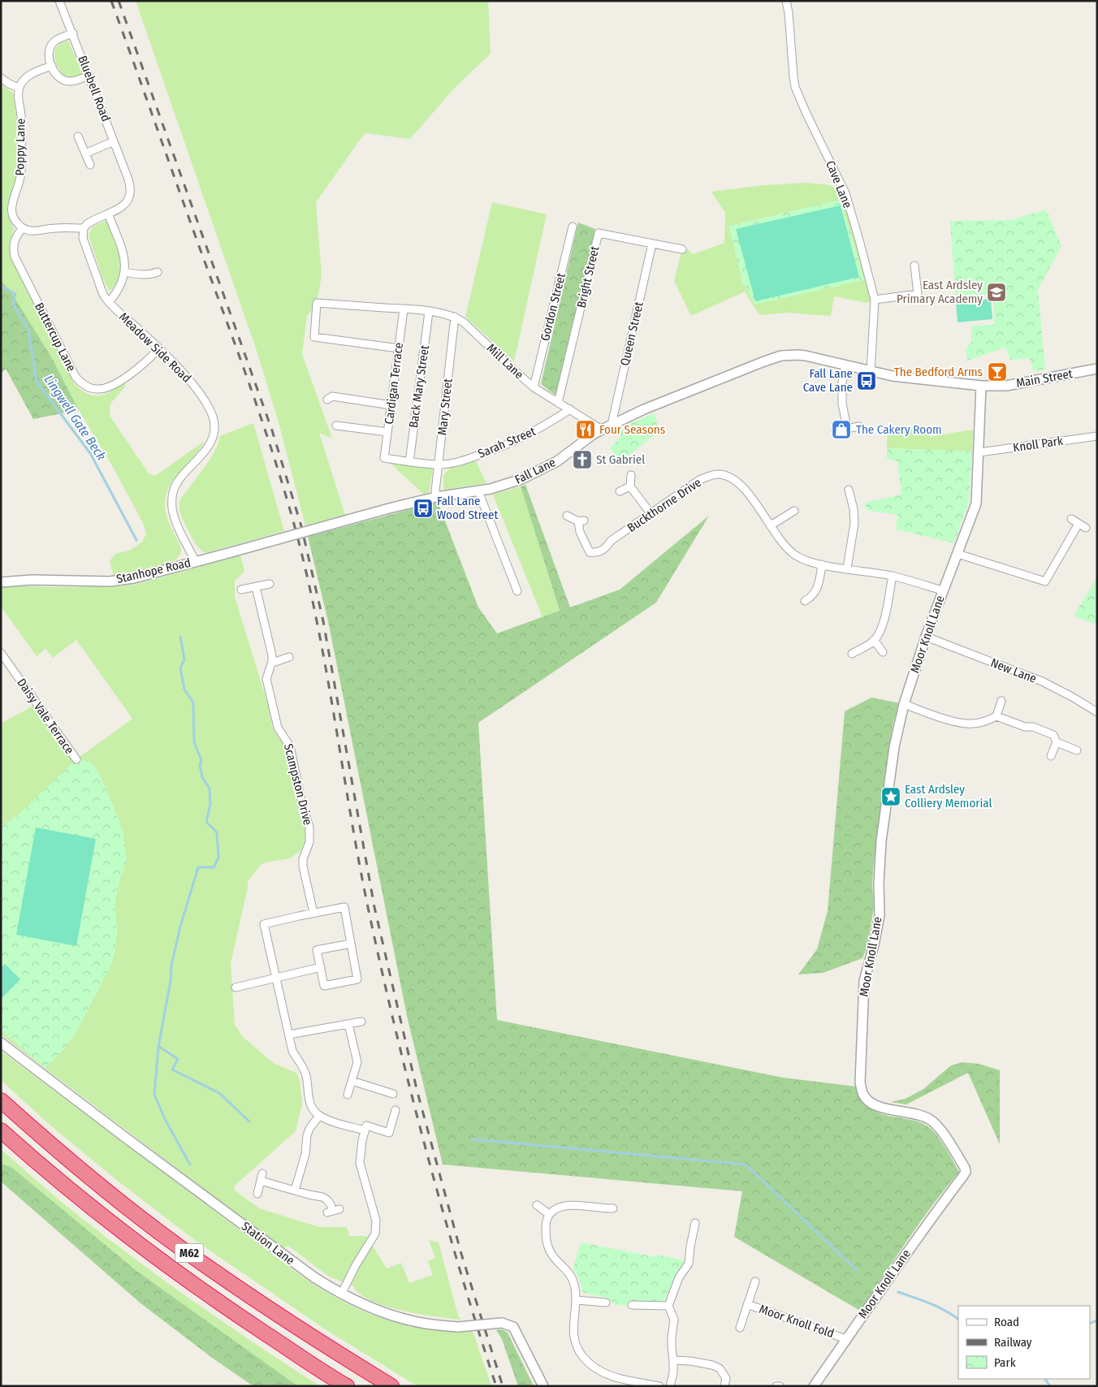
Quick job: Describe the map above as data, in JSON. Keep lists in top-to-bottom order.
{
  "streets": {
    "highway": ["M62"],
    "street": [
      "Bluebell Road",
      "Poppy Lane",
      "Cave Lane",
      "Bright Street",
      "Gordon Street",
      "Queen Street",
      "Buttercup Lane",
      "Meadow Side Road",
      "Mill Lane",
      "Main Street",
      "Cardigan Terrace",
      "Back Mary Street",
      "Mary Street",
      "Sarah Street",
      "Knoll Park",
      "Fall Lane",
      "Buckthorne Drive",
      "Stanhope Road",
      "Moor Knoll Lane",
      "New Lane",
      "Daisy Vale Terrace",
      "Scampston Drive",
      "Station Lane",
      "Moor Knoll Fold"
    ]
  },
  "crossings": [
    ["Poppy Lane", "Buttercup Lane"],
    ["Cave Lane", "Main Street"],
    ["Cave Lane", "Fall Lane"],
    ["Bright Street", "Queen Street"],
    ["Bright Street", "Mill Lane"],
    ["Gordon Street", "Mill Lane"],
    ["Queen Street", "Fall Lane"],
    ["Buttercup Lane", "Meadow Side Road"],
    ["Meadow Side Road", "Stanhope Road"],
    ["Mill Lane", "Cardigan Terrace"],
    ["Mill Lane", "Back Mary Street"],
    ["Mill Lane", "Mary Street"],
    ["Mill Lane", "Sarah Street"],
    ["Mill Lane", "Fall Lane"],
    ["Main Street", "Fall Lane"],
    ["Main Street", "Moor Knoll Lane"],
    ["Cardigan Terrace", "Sarah Street"],
    ["Back Mary Street", "Sarah Street"],
    ["Mary Street", "Sarah Street"],
    ["Mary Street", "Fall Lane"],
    ["Knoll Park", "Moor Knoll Lane"],
    ["Fall Lane", "Stanhope Road"],
    ["Buckthorne Drive", "Moor Knoll Lane"],
    ["Moor Knoll Lane", "New Lane"],
    ["Moor Knoll Lane", "Moor Knoll Fold"]
  ],
  "water": ["Lingwell Gate Beck"],
  "places": {
    "school or university": ["East Ardsley Primary Academy"],
    "bar": ["The Bedford Arms"],
    "bus stop": ["Fall Lane Cave Lane", "Fall Lane Wood Street"],
    "restaurant": ["Four Seasons"],
    "shop": ["The Cakery Room"],
    "church": ["St Gabriel"],
    "place": ["East Ardsley Colliery Memorial"]
  },
  "legend": ["Road", "Railway", "Park"]
}
